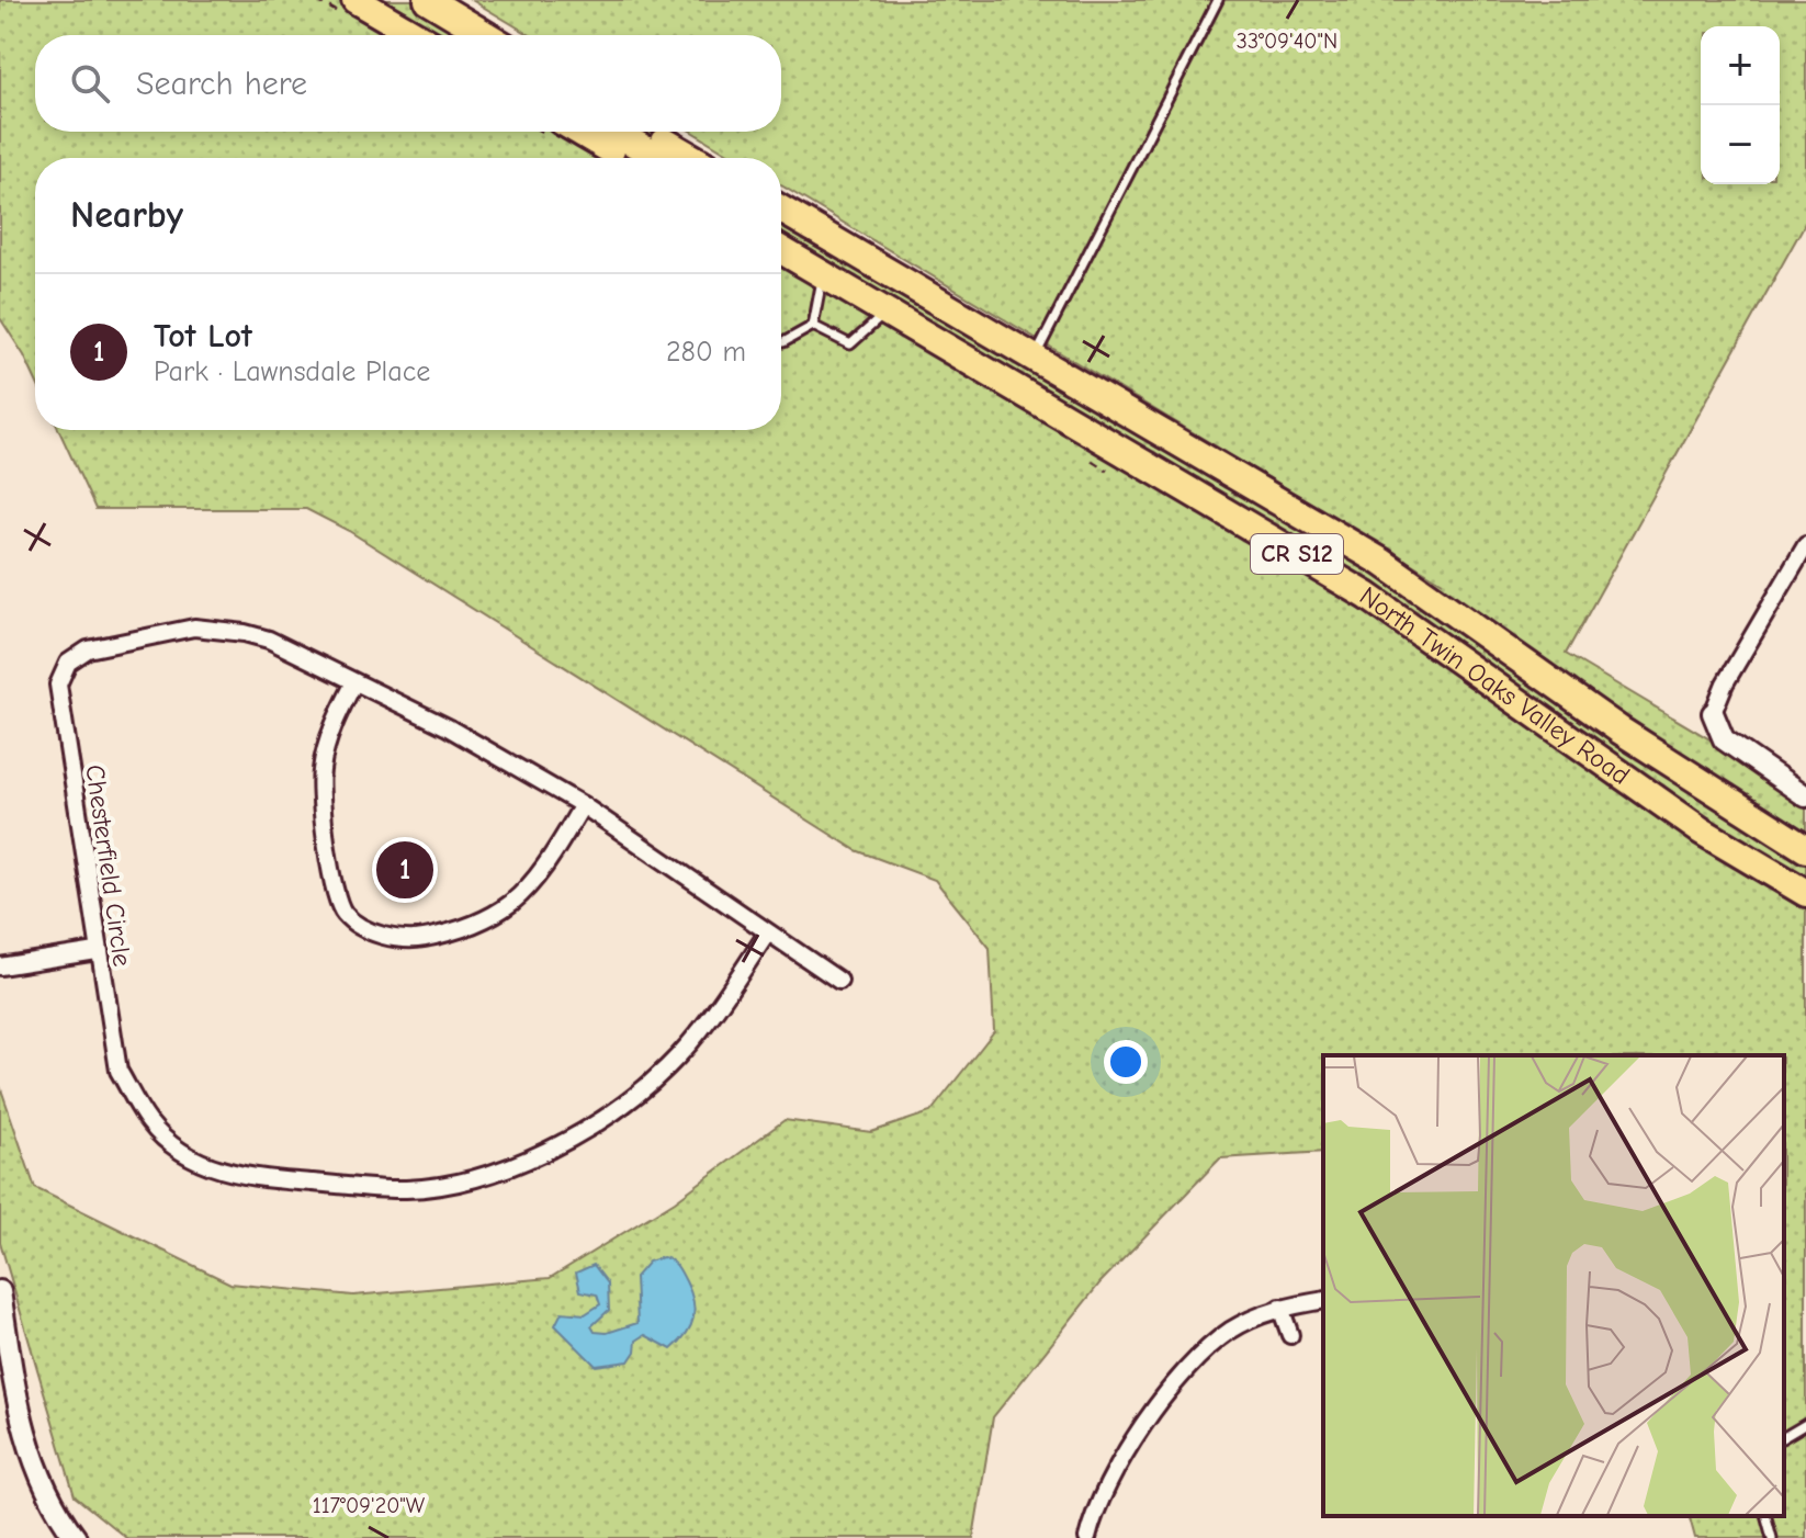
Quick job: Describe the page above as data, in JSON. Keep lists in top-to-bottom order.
{
  "streets": {
    "main road": ["CR S12", "North Twin Oaks Valley Road"],
    "street": ["Chesterfield Circle"]
  },
  "page": {
    "map_buttons": ["+", "−"],
    "search": "Search here",
    "heading": "Nearby",
    "list": [
      {
        "mark": "1",
        "name": "Tot Lot",
        "note": "Park · Lawnsdale Place",
        "value": "280 m"
      }
    ],
    "pins": "1"
  },
  "coordinates": ["33°09'40\"N", "117°09'20\"W"]
}
